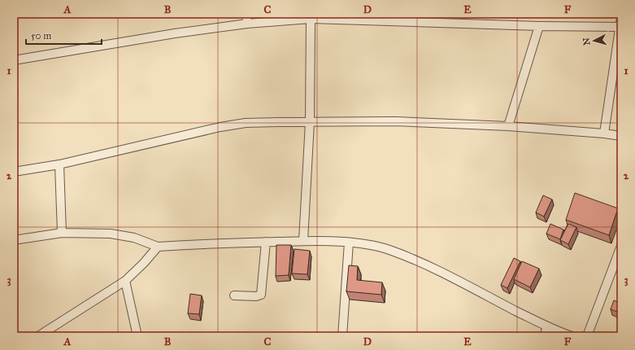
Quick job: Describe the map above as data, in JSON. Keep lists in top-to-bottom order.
{
  "scale_bar": "50 m",
  "north": "left",
  "grid": {
    "columns": [
      "A",
      "B",
      "C",
      "D",
      "E",
      "F"
    ],
    "rows": ["1", "2", "3"]
  }
}
